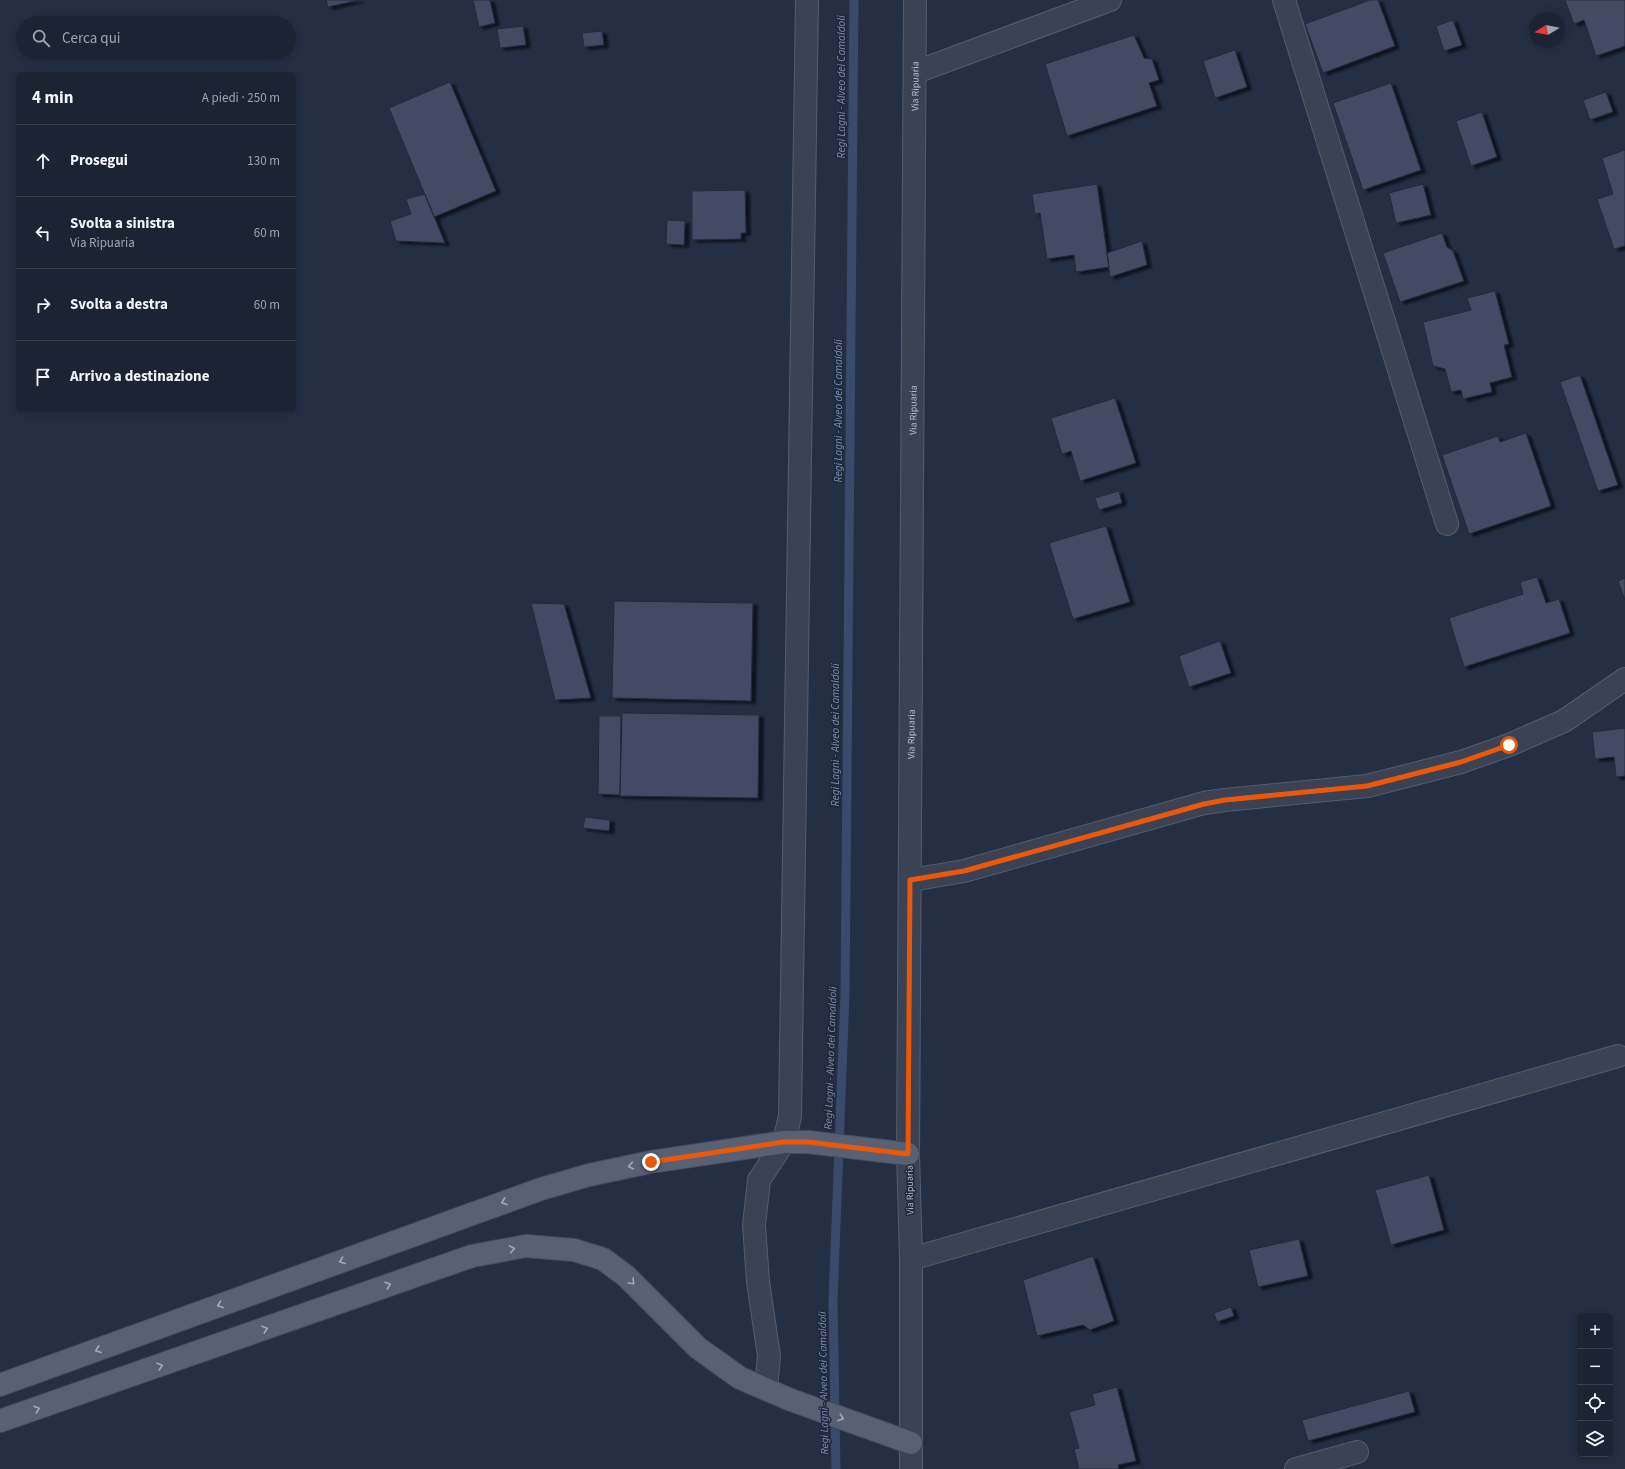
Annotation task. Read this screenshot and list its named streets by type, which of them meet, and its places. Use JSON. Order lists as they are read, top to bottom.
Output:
{
  "streets": {
    "street": ["Via Ripuaria"]
  },
  "water": ["Regi Lagni - Alveo dei Camaldoli"],
  "north": "left",
  "page": {
    "search": "Cerca qui",
    "heading": ["4 min", "A piedi · 250 m"],
    "list": [
      ["Prosegui", "130 m"],
      ["Svolta a sinistra", "Via Ripuaria", "60 m"],
      ["Svolta a destra", "60 m"],
      "Arrivo a destinazione"
    ],
    "map_buttons": ["+", "−"]
  }
}
